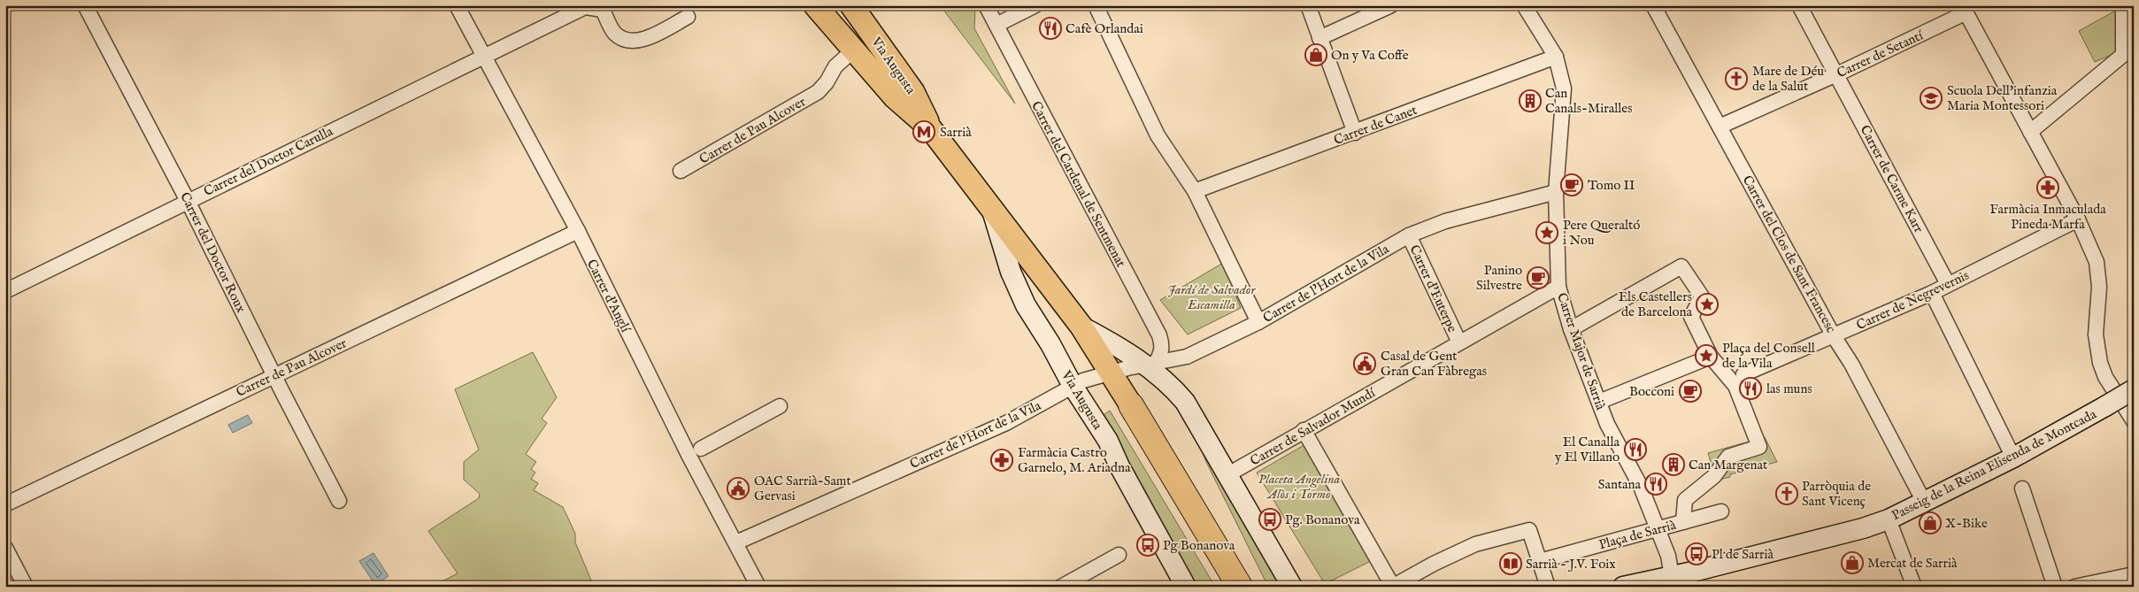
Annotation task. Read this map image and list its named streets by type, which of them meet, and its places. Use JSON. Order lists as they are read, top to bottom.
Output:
{
  "streets": {
    "main road": ["Via Augusta"],
    "street": [
      "Carrer de Setantí",
      "Carrer de Canet",
      "Carrer de Pau Alcover",
      "Carrer del Doctor Carulla",
      "Carrer de Carme Karr",
      "Carrer del Cardenal de Sentmenat",
      "Carrer del Doctor Roux",
      "Carrer del Clos de Sant Francesc",
      "Carrer de l'Hort de la Vila",
      "Carrer d'Euterpe",
      "Carrer d'Anglí",
      "Carrer de Negrevernis",
      "Carrer Major de Sarrià",
      "Carrer de Salvador Mundí",
      "Passeig de la Reina Elisenda de Montcada",
      "Plaça de Sarrià"
    ]
  },
  "crossings": [
    ["Carrer de Setantí", "Carrer de Carme Karr"],
    ["Carrer de Setantí", "Carrer del Clos de Sant Francesc"],
    ["Via Augusta", "Carrer de Pau Alcover"],
    ["Via Augusta", "Carrer del Cardenal de Sentmenat"],
    ["Via Augusta", "Carrer de l'Hort de la Vila"],
    ["Via Augusta", "Carrer de Salvador Mundí"],
    ["Carrer de Canet", "Carrer Major de Sarrià"],
    ["Carrer de Pau Alcover", "Carrer del Doctor Roux"],
    ["Carrer de Pau Alcover", "Carrer d'Anglí"],
    ["Carrer del Doctor Carulla", "Carrer del Doctor Roux"],
    ["Carrer del Doctor Carulla", "Carrer d'Anglí"],
    ["Carrer de Carme Karr", "Carrer de Negrevernis"],
    ["Carrer del Cardenal de Sentmenat", "Carrer de l'Hort de la Vila"],
    ["Carrer del Clos de Sant Francesc", "Carrer de Negrevernis"],
    ["Carrer del Clos de Sant Francesc", "Passeig de la Reina Elisenda de Montcada"],
    ["Carrer de l'Hort de la Vila", "Carrer d'Euterpe"],
    ["Carrer de l'Hort de la Vila", "Carrer d'Anglí"],
    ["Carrer de l'Hort de la Vila", "Carrer Major de Sarrià"],
    ["Carrer d'Euterpe", "Carrer de Salvador Mundí"],
    ["Carrer de Negrevernis", "Plaça de Sarrià"],
    ["Carrer Major de Sarrià", "Carrer de Salvador Mundí"],
    ["Carrer Major de Sarrià", "Passeig de la Reina Elisenda de Montcada"],
    ["Carrer Major de Sarrià", "Plaça de Sarrià"]
  ],
  "parks": ["Jardí de Salvador Escamilla", "Placeta Angelina Alòs i Tormo"],
  "places": {
    "restaurant": [
      "Cafè Orlandai",
      "las muns",
      "El Canalla y El Villano",
      "Santana"
    ],
    "shop": ["On y Va Coffe", "X-Bike", "Mercat de Sarrià"],
    "church": ["Mare de Déu de la Salut", "Parròquia de Sant Vicenç"],
    "school or university": ["Scuola Dell'infanzia Maria Montessori"],
    "building": ["Can Canals-Miralles", "Can Margenat"],
    "metro station": ["Sarrià"],
    "cafe": ["Tomo II", "Panino Silvestre", "Bocconi"],
    "pharmacy": ["Farmàcia Inmaculada Pineda Marfa", "Farmàcia Castro Garnelo, M. Ariadna"],
    "place": ["Pere Queraltó i Nou", "Els Castellers de Barcelona", "Plaça del Consell de la Vila"],
    "public building": ["Casal de Gent Gran Can Fàbregas", "OAC Sarrià-Samt Gervasi"],
    "bus stop": ["Pg. Bonanova", "Pg Bonanova", "Pl de Sarrià"],
    "library": ["Sarrià - J.V. Foix"]
  }
}
